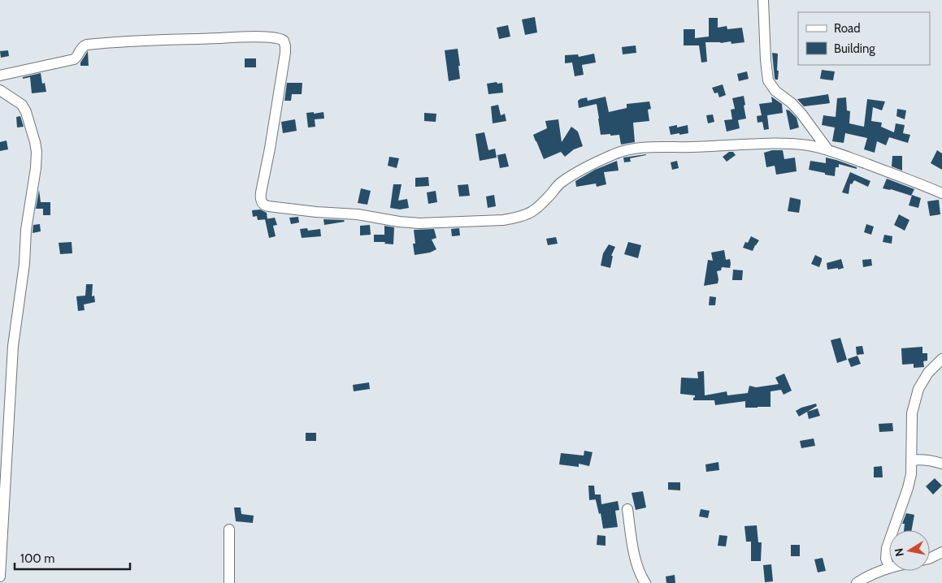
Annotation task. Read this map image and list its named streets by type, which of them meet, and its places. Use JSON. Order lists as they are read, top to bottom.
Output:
{
  "legend": ["Road", "Building"],
  "scale_bar": "100 m",
  "north": "left"
}
